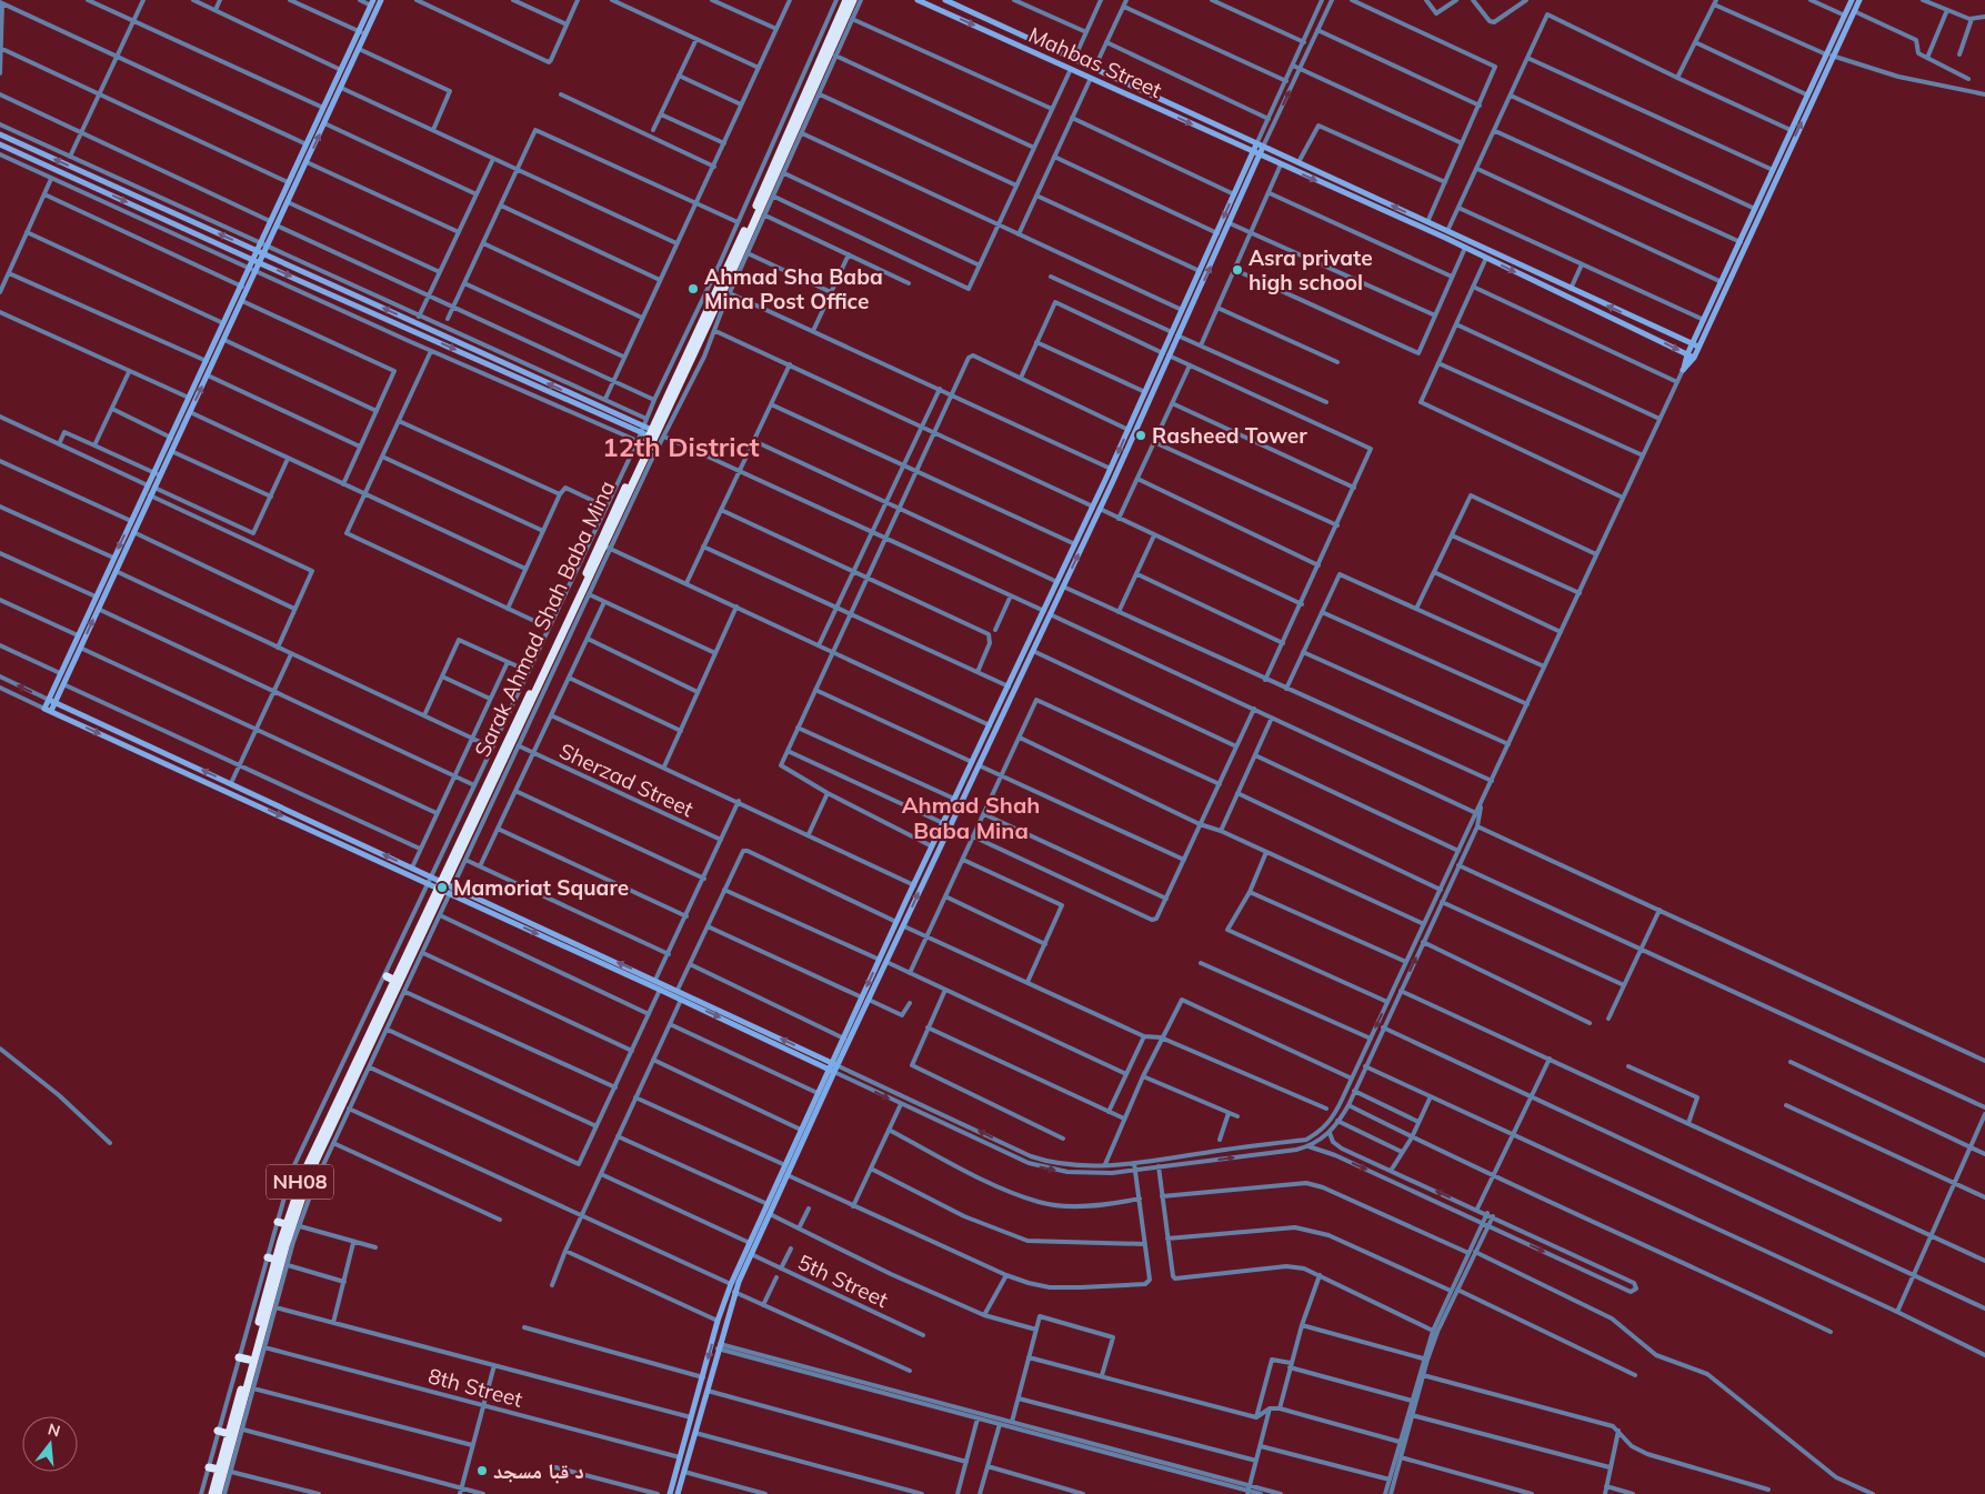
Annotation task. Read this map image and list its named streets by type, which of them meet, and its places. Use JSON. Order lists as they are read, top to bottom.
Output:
{
  "streets": {
    "highway": ["Sarak Ahmad Shah Baba Mina", "NH08"],
    "street": [
      "Mahbas Street",
      "Sherzad Street",
      "5th Street",
      "8th Street"
    ]
  },
  "crossings": [
    ["Sarak Ahmad Shah Baba Mina", "NH08"]
  ],
  "districts": ["12th District", "Ahmad Shah Baba Mina"],
  "places": [
    "Asra private high school",
    "Ahmad Sha Baba Mina Post Office",
    "Rasheed Tower",
    "Mamoriat Square",
    "د قبا مسجد"
  ],
  "north": "top"
}
